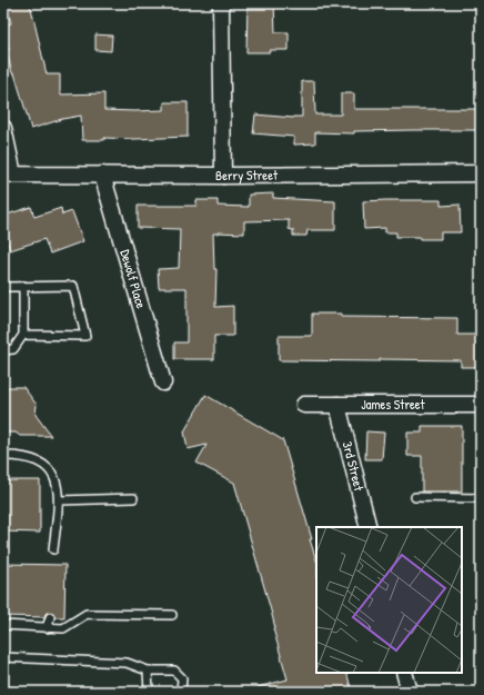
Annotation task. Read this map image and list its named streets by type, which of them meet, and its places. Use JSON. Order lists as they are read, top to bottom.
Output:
{
  "streets": {
    "street": [
      "Berry Street",
      "Dewolf Place",
      "James Street",
      "3rd Street"
    ]
  },
  "crossings": [
    ["Berry Street", "Dewolf Place"],
    ["James Street", "3rd Street"]
  ]
}
